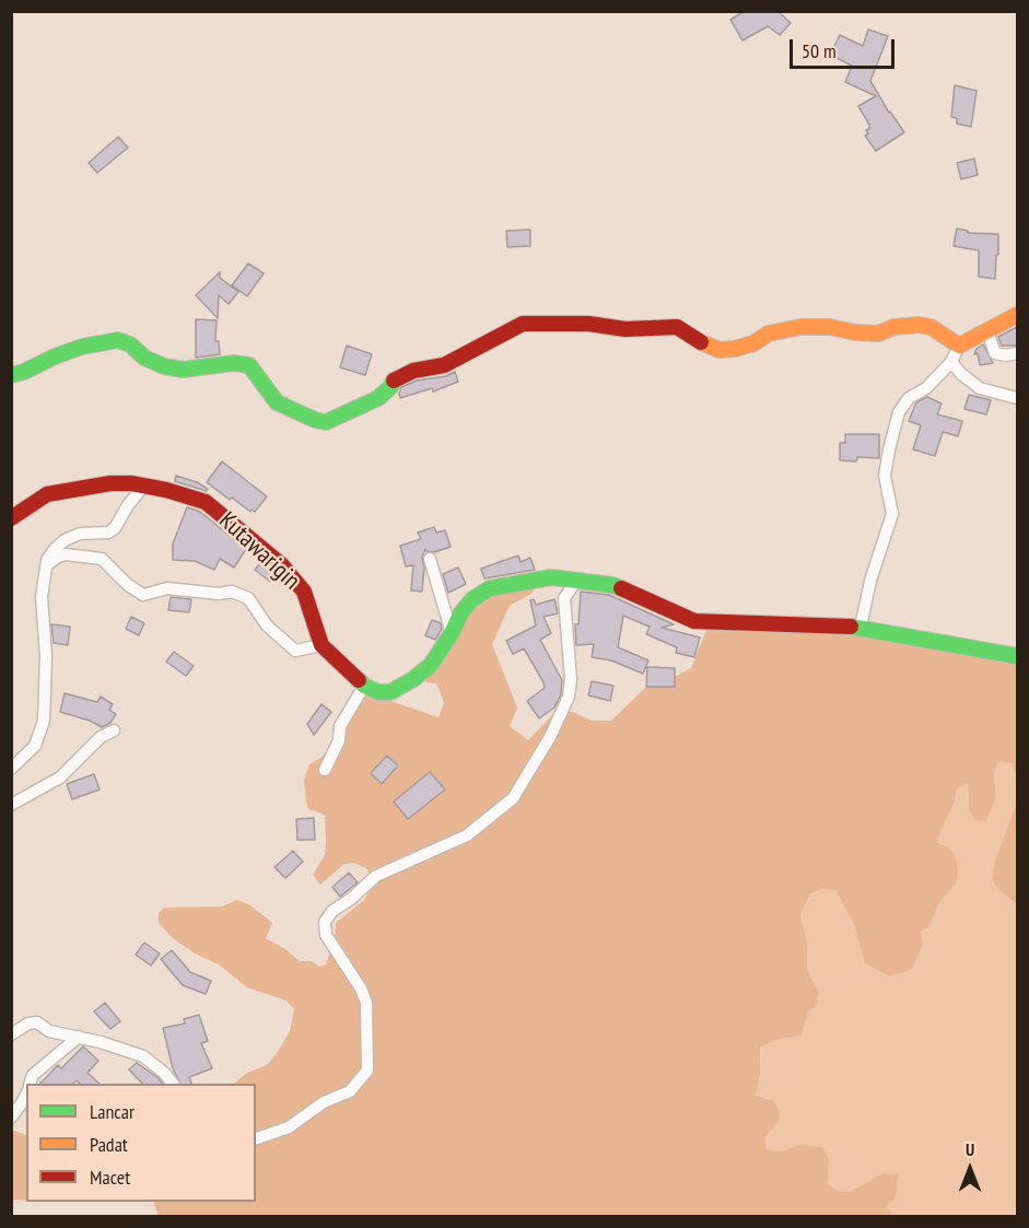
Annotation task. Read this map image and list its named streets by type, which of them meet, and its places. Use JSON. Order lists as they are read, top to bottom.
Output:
{
  "streets": {
    "street": ["Kutawarigin"]
  },
  "legend": ["Lancar", "Padat", "Macet"],
  "scale_bar": "50 m",
  "north": "top"
}
